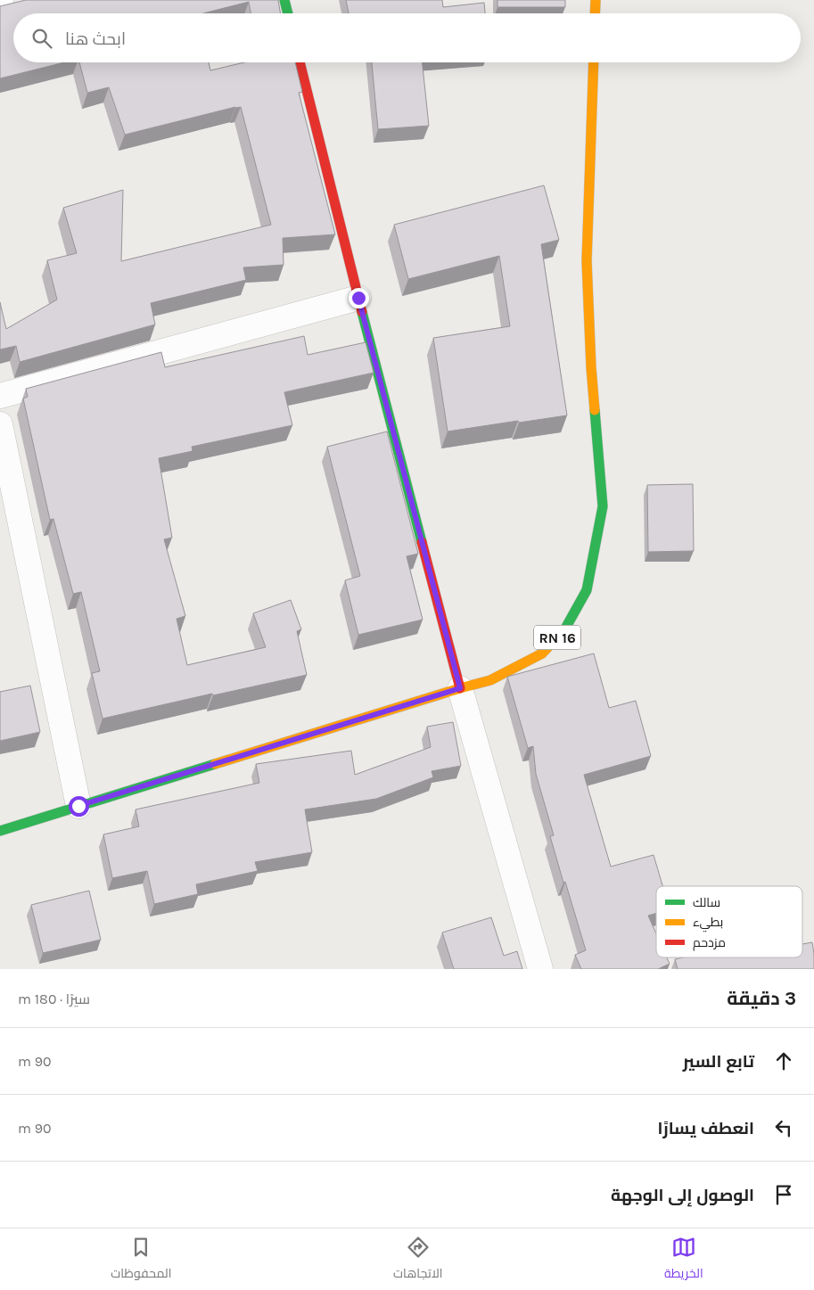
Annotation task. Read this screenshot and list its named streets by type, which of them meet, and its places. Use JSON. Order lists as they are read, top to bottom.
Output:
{
  "streets": {
    "main road": ["RN 16"]
  },
  "legend": ["سالك", "بطيء", "مزدحم"],
  "page": {
    "search": "ابحث هنا",
    "heading": ["3 دقيقة", "سيرًا · 180 m"],
    "list": [
      ["تابع السير", "90 m"],
      ["انعطف يسارًا", "90 m"],
      "الوصول إلى الوجهة"
    ],
    "nav": ["الخريطة", "الاتجاهات", "المحفوظات"]
  }
}
